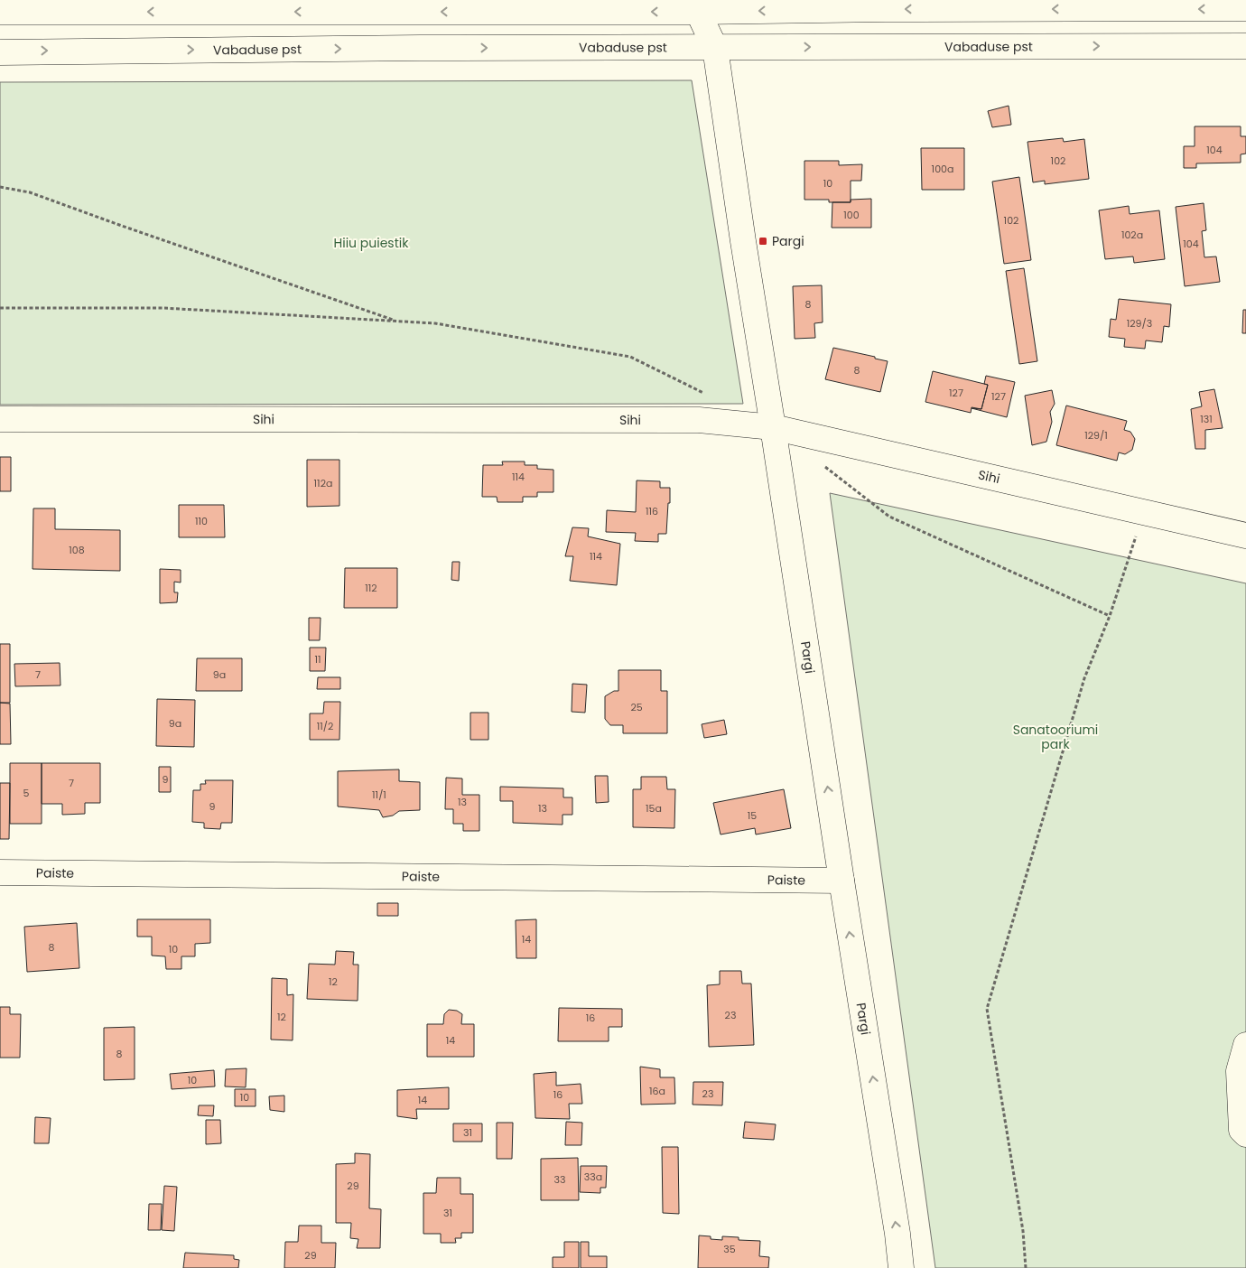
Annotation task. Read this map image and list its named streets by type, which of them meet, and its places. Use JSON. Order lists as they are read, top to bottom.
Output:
{
  "streets": {
    "main road": [
      "Vabaduse pst",
      "Sihi",
      "Pargi",
      "Paiste"
    ]
  },
  "crossings": [
    ["Vabaduse pst", "Pargi"],
    ["Sihi", "Pargi"],
    ["Pargi", "Paiste"]
  ],
  "one_way": ["Pargi"],
  "parks": ["Hiiu puiestik", "Sanatooriumi park"],
  "places": {
    "transit": ["Pargi"]
  },
  "house_numbers": [
    "104",
    "102",
    "100a",
    "10",
    "100",
    "102",
    "102a",
    "104",
    "8",
    "129/3",
    "8",
    "127",
    "127",
    "131",
    "129/1",
    "114",
    "112a",
    "116",
    "110",
    "108",
    "114",
    "112",
    "11",
    "7",
    "9a",
    "25",
    "9a",
    "11/2",
    "9",
    "7",
    "5",
    "11/1",
    "13",
    "9",
    "13",
    "15a",
    "15",
    "14",
    "8",
    "10",
    "12",
    "23",
    "12",
    "16",
    "14",
    "8",
    "10",
    "16a",
    "23",
    "16",
    "10",
    "14",
    "31",
    "33a",
    "33",
    "29",
    "31",
    "35",
    "29"
  ]
}
